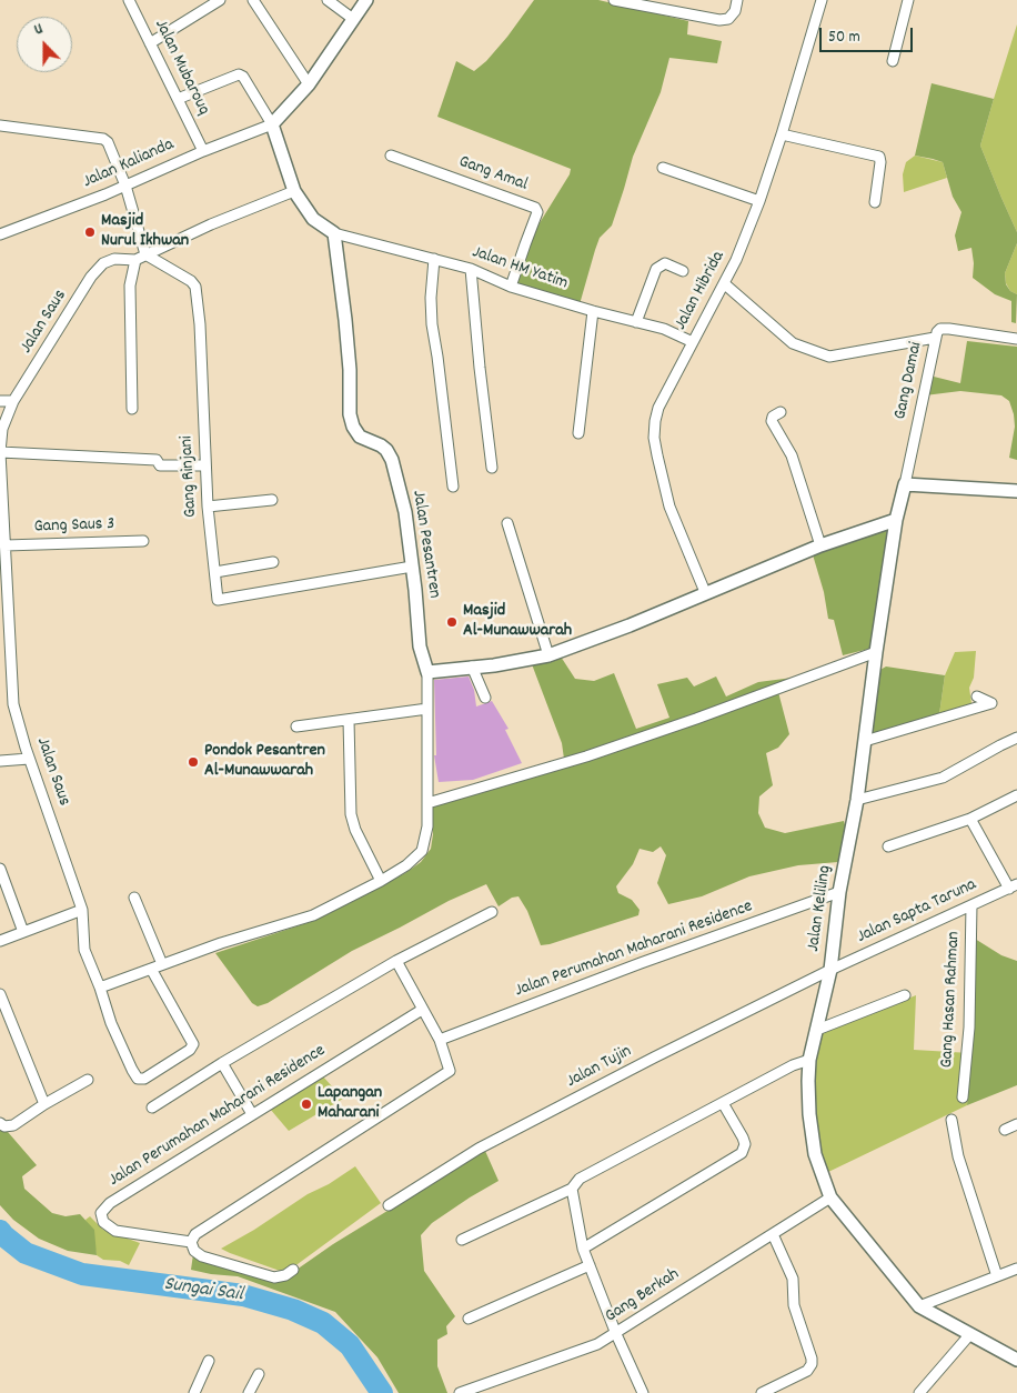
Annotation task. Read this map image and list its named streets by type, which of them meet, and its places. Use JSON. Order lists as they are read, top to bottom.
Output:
{
  "streets": {
    "street": [
      "Jalan Mubarouq",
      "Jalan Kalianda",
      "Gang Amal",
      "Jalan HM Yatim",
      "Jalan Hibrida",
      "Jalan Saus",
      "Gang Damai",
      "Gang Rinjani",
      "Gang Saus 3",
      "Jalan Pesantren",
      "Jalan Keliling",
      "Jalan Sapta Taruna",
      "Jalan Perumahan Maharani Residence",
      "Gang Hasan Rahman",
      "Jalan Tujin",
      "Gang Berkah"
    ]
  },
  "crossings": [
    ["Jalan Mubarouq", "Jalan Kalianda"],
    ["Gang Amal", "Jalan HM Yatim"],
    ["Jalan HM Yatim", "Jalan Hibrida"],
    ["Jalan HM Yatim", "Jalan Pesantren"],
    ["Jalan Saus", "Gang Rinjani"],
    ["Jalan Saus", "Gang Saus 3"],
    ["Gang Damai", "Jalan Keliling"],
    ["Gang Rinjani", "Jalan Pesantren"],
    ["Jalan Keliling", "Jalan Sapta Taruna"],
    ["Jalan Keliling", "Jalan Perumahan Maharani Residence"],
    ["Jalan Keliling", "Jalan Tujin"],
    ["Jalan Keliling", "Gang Berkah"],
    ["Jalan Sapta Taruna", "Gang Hasan Rahman"],
    ["Jalan Sapta Taruna", "Jalan Tujin"]
  ],
  "water": ["Sungai Sail"],
  "places": [
    "Masjid Nurul Ikhwan",
    "Masjid Al-Munawwarah",
    "Pondok Pesantren Al-Munawwarah",
    "Lapangan Maharani"
  ],
  "scale_bar": "50 m",
  "north": "top"
}
